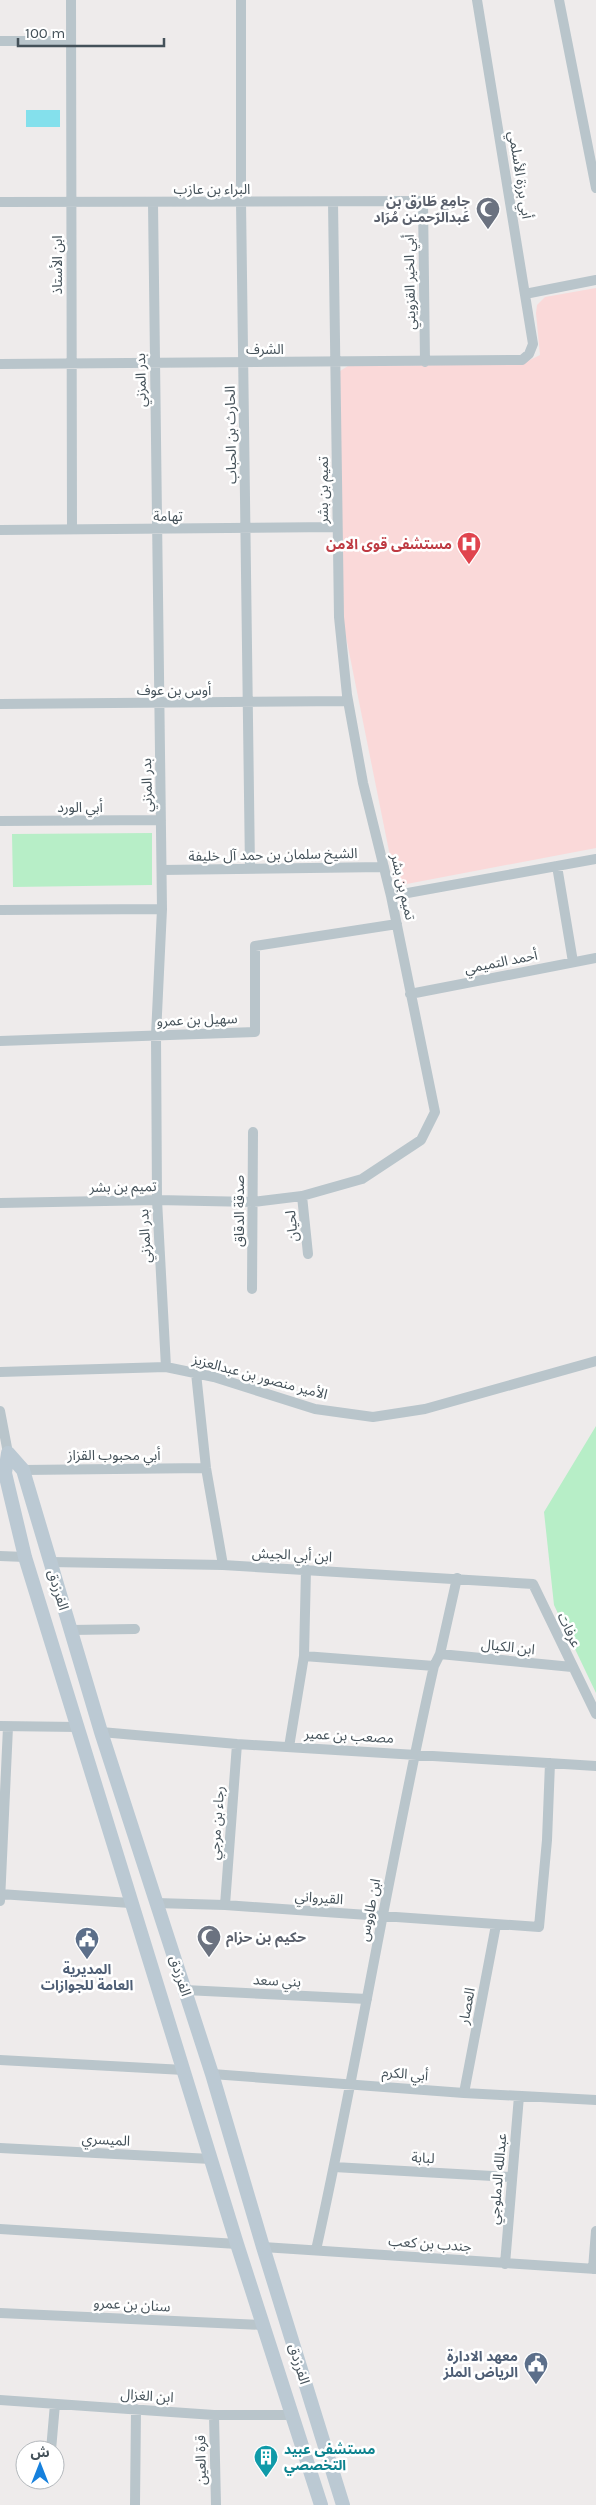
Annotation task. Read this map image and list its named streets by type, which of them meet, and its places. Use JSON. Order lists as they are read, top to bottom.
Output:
{
  "streets": {
    "street": [
      "أبي برزة الأسلمي",
      "البراء بن عازب",
      "ابن الأستاذ",
      "أبي الخير القزويني",
      "الشرف",
      "بدر المزني",
      "الحارث بن الحباب",
      "تميم بن بشر",
      "تهامة",
      "أوس بن عوف",
      "أبي الورد",
      "الشيخ سلمان بن حمد آل خليفة",
      "أحمد التميمي",
      "سهيل بن عمرو",
      "صدقة الدقاق",
      "لحيان",
      "الأمير منصور بن عبدالعزيز",
      "أبي محبوب القزاز",
      "ابن أبي الجيش",
      "الفرزدق",
      "عرفات",
      "ابن الكيال",
      "مصعب بن عمير",
      "رجاء بن مرجي",
      "القيرواني",
      "ابن طاووس",
      "بني سعد",
      "العصار",
      "أبي الكرم",
      "الميسري",
      "لبابة",
      "عبدالله الدملوجي",
      "جندب بن كعب",
      "سنان بن عمرو",
      "ابن الغزال",
      "قرة العين"
    ]
  },
  "crossings": [
    ["أبي برزة الأسلمي", "الشرف"],
    ["البراء بن عازب", "ابن الأستاذ"],
    ["البراء بن عازب", "أبي الخير القزويني"],
    ["البراء بن عازب", "بدر المزني"],
    ["البراء بن عازب", "الحارث بن الحباب"],
    ["البراء بن عازب", "تميم بن بشر"],
    ["ابن الأستاذ", "الشرف"],
    ["ابن الأستاذ", "تهامة"],
    ["أبي الخير القزويني", "الشرف"],
    ["الشرف", "بدر المزني"],
    ["الشرف", "الحارث بن الحباب"],
    ["الشرف", "تميم بن بشر"],
    ["بدر المزني", "تميم بن بشر"],
    ["بدر المزني", "تهامة"],
    ["بدر المزني", "أوس بن عوف"],
    ["بدر المزني", "أبي الورد"],
    ["بدر المزني", "الشيخ سلمان بن حمد آل خليفة"],
    ["بدر المزني", "سهيل بن عمرو"],
    ["بدر المزني", "الأمير منصور بن عبدالعزيز"],
    ["الحارث بن الحباب", "تهامة"],
    ["الحارث بن الحباب", "أوس بن عوف"],
    ["الحارث بن الحباب", "الشيخ سلمان بن حمد آل خليفة"],
    ["تميم بن بشر", "تهامة"],
    ["تميم بن بشر", "أوس بن عوف"],
    ["تميم بن بشر", "الشيخ سلمان بن حمد آل خليفة"],
    ["تميم بن بشر", "أحمد التميمي"],
    ["تميم بن بشر", "سهيل بن عمرو"],
    ["تميم بن بشر", "صدقة الدقاق"],
    ["تميم بن بشر", "لحيان"],
    ["أبي محبوب القزاز", "الفرزدق"],
    ["ابن أبي الجيش", "الفرزدق"],
    ["ابن أبي الجيش", "عرفات"],
    ["ابن أبي الجيش", "ابن طاووس"],
    ["الفرزدق", "مصعب بن عمير"],
    ["الفرزدق", "القيرواني"],
    ["الفرزدق", "بني سعد"],
    ["الفرزدق", "أبي الكرم"],
    ["الفرزدق", "الميسري"],
    ["الفرزدق", "جندب بن كعب"],
    ["الفرزدق", "سنان بن عمرو"],
    ["الفرزدق", "ابن الغزال"],
    ["عرفات", "ابن الكيال"],
    ["ابن الكيال", "ابن طاووس"],
    ["مصعب بن عمير", "رجاء بن مرجي"],
    ["مصعب بن عمير", "القيرواني"],
    ["مصعب بن عمير", "ابن طاووس"],
    ["رجاء بن مرجي", "القيرواني"],
    ["القيرواني", "ابن طاووس"],
    ["القيرواني", "العصار"],
    ["ابن طاووس", "بني سعد"],
    ["ابن طاووس", "أبي الكرم"],
    ["ابن طاووس", "لبابة"],
    ["ابن طاووس", "جندب بن كعب"],
    ["العصار", "أبي الكرم"],
    ["أبي الكرم", "عبدالله الدملوجي"],
    ["لبابة", "عبدالله الدملوجي"],
    ["عبدالله الدملوجي", "جندب بن كعب"],
    ["ابن الغزال", "قرة العين"]
  ],
  "places": {
    "mosque": ["جامِع طَارق بن عَبدالرّحمـٰن مُرَاد", "حكيم بن حزام"],
    "hospital": ["مستشفى قوى الامن"],
    "public building": ["المديرية العامة للجوازات", "معهد الادارة الرياض الملز"],
    "building": ["مستشفى عبيد التخصصي"]
  },
  "scale_bar": "100 m",
  "north": "top"
}
